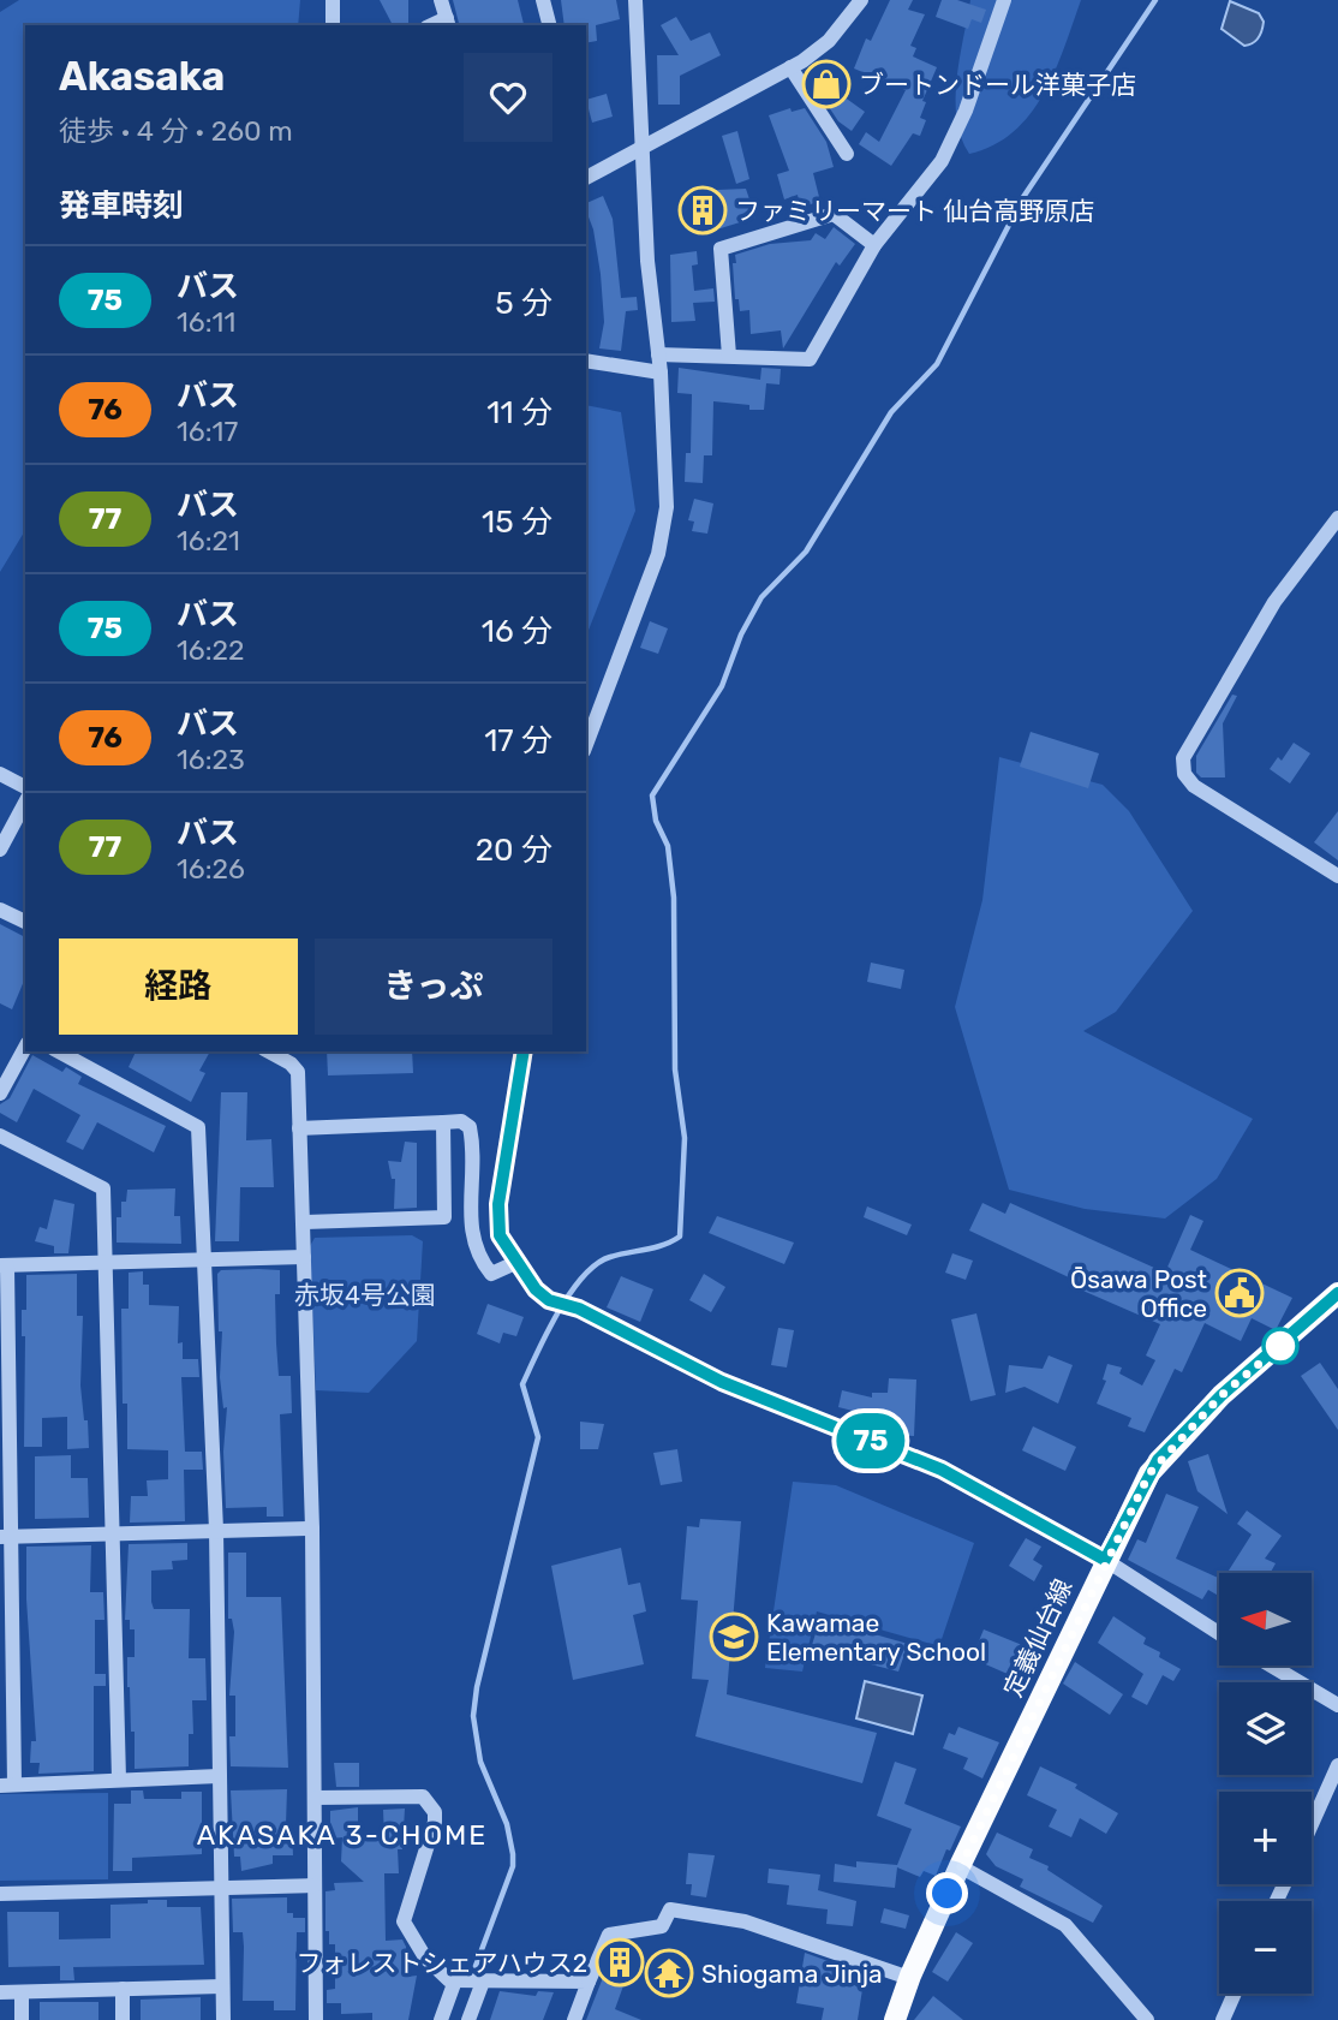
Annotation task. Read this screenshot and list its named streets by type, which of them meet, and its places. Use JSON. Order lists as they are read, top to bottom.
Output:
{
  "streets": {
    "main road": ["定義仙台線"]
  },
  "districts": ["AKASAKA 3-CHOME"],
  "parks": ["赤坂4号公園"],
  "places": {
    "shop": ["ブートンドール洋菓子店"],
    "building": ["ファミリーマート 仙台高野原店", "フォレストシェアハウス2"],
    "public building": ["Ōsawa Post Office"],
    "school or university": ["Kawamae Elementary School"],
    "temple": ["Shiogama Jinja"]
  },
  "lines": ["bus line 75"],
  "north": "left",
  "page": {
    "on_map": "75",
    "heading": [
      ["Akasaka", "徒歩 · 4 分 · 260 m"],
      "発車時刻"
    ],
    "list": [
      {
        "mark": "75",
        "name": "バス",
        "note": "16:11",
        "value": "5 分"
      },
      {
        "mark": "76",
        "name": "バス",
        "note": "16:17",
        "value": "11 分"
      },
      {
        "mark": "77",
        "name": "バス",
        "note": "16:21",
        "value": "15 分"
      },
      {
        "mark": "75",
        "name": "バス",
        "note": "16:22",
        "value": "16 分"
      },
      {
        "mark": "76",
        "name": "バス",
        "note": "16:23",
        "value": "17 分"
      },
      {
        "mark": "77",
        "name": "バス",
        "note": "16:26",
        "value": "20 分"
      }
    ],
    "buttons": ["経路", "きっぷ"],
    "map_buttons": ["+", "−"]
  }
}
